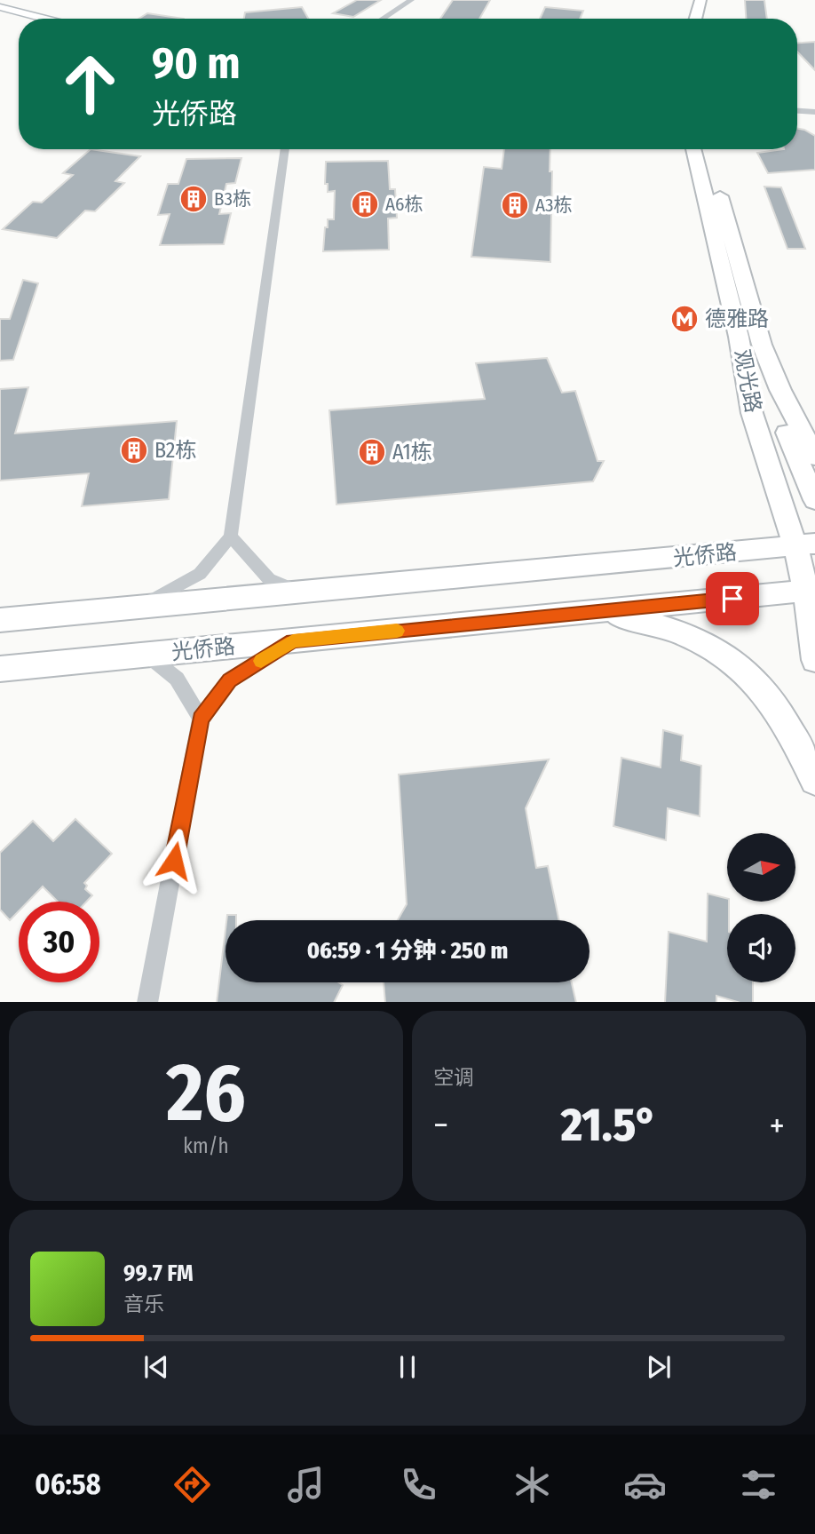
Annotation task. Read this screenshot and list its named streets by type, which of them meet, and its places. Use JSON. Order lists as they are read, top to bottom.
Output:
{
  "streets": {
    "main road": ["观光路", "光侨路"]
  },
  "crossings": [
    ["观光路", "光侨路"]
  ],
  "places": {
    "building": [
      "B3栋",
      "A6栋",
      "A3栋",
      "B2栋",
      "A1栋"
    ],
    "metro station": ["德雅路"]
  },
  "north": "right",
  "page": {
    "turn": ["90 m", "光侨路"],
    "limit": "30",
    "trip": "06:59 · 1 分钟 · 250 m",
    "tile": [
      ["26", "km/h"],
      "空调"
    ],
    "heat": ["−", "21.5°", "+"],
    "song": ["99.7 FM", "音乐"],
    "tabs": "06:58"
  }
}
